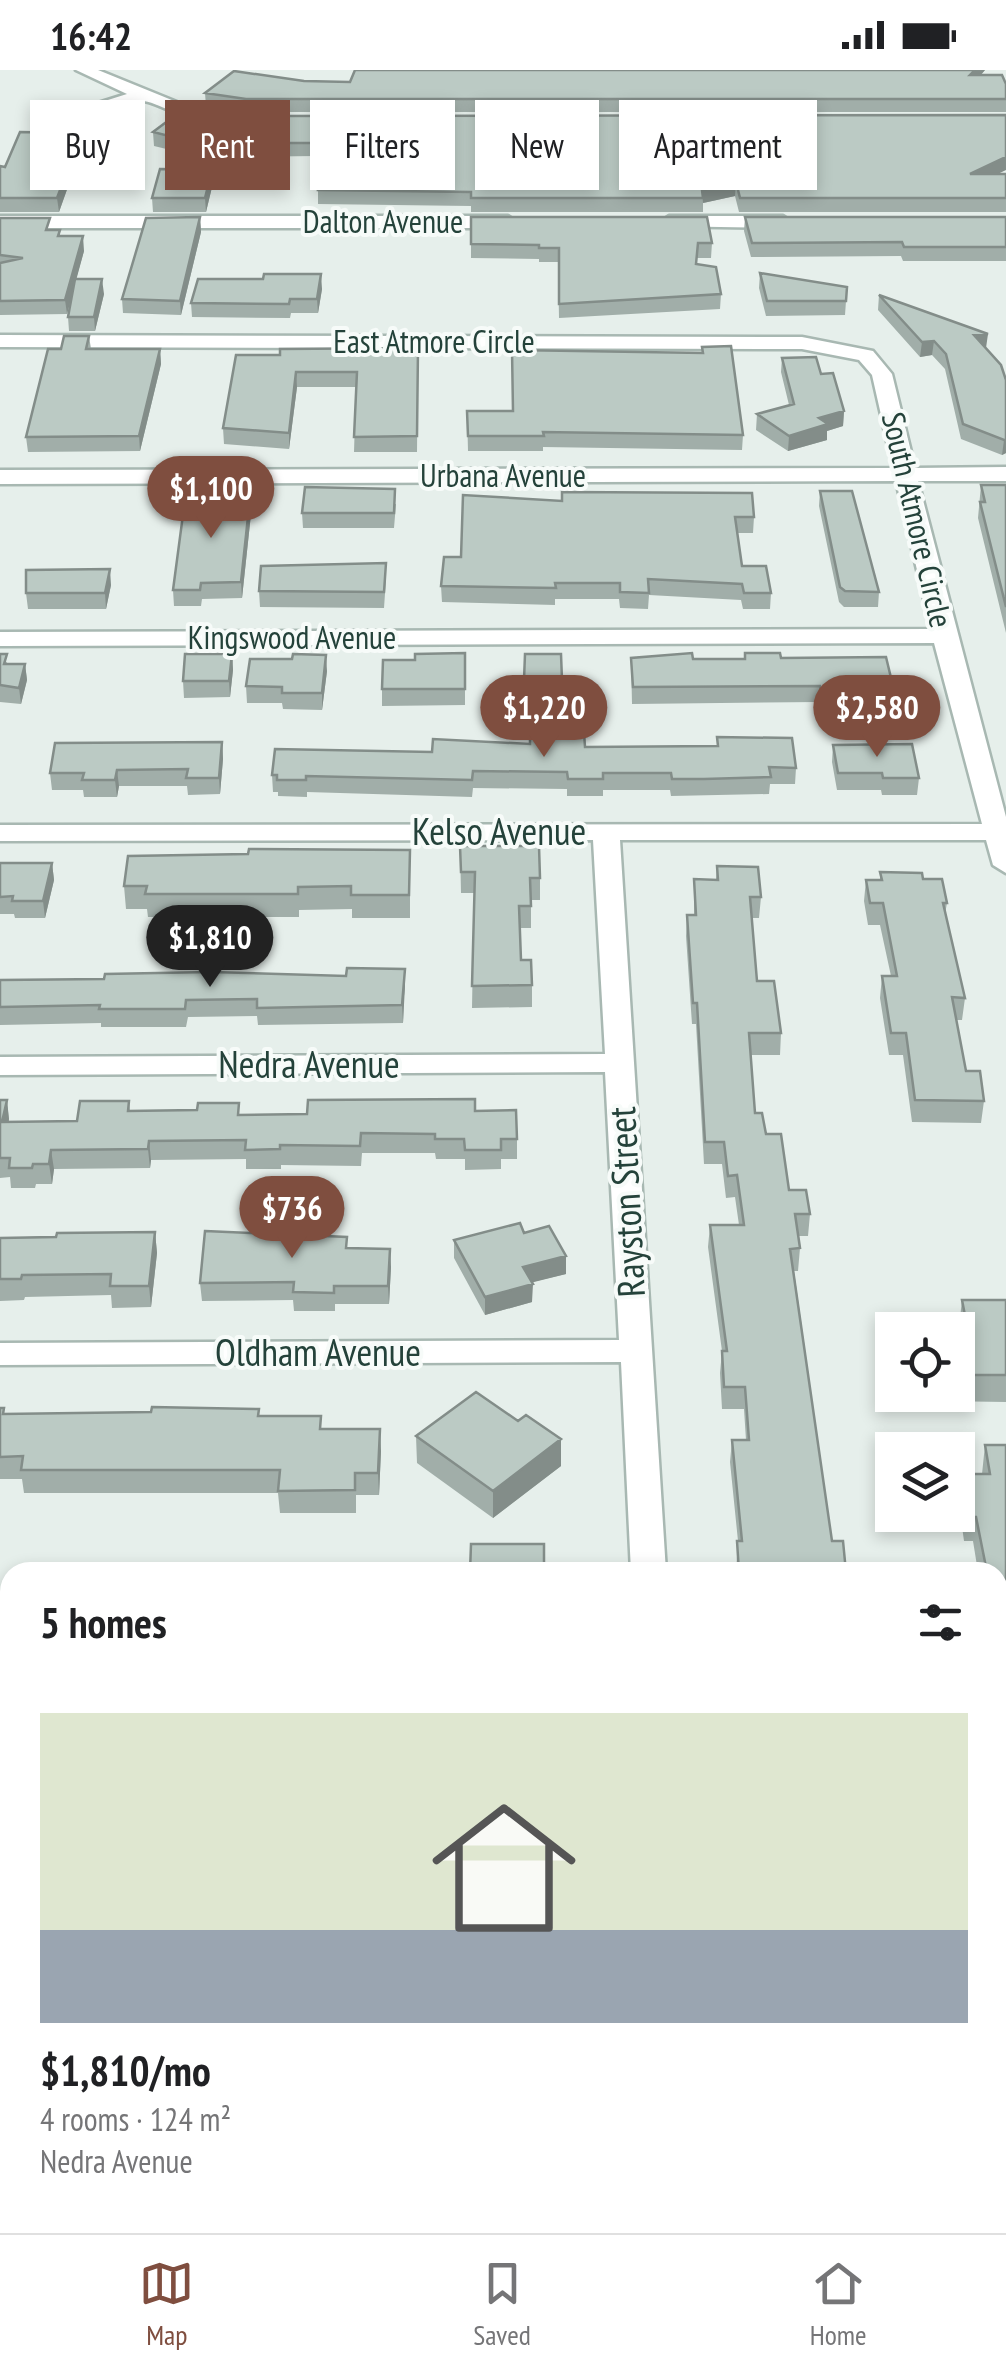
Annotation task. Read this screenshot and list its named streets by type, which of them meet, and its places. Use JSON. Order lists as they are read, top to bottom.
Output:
{
  "streets": {
    "street": [
      "Dalton Avenue",
      "East Atmore Circle",
      "Urbana Avenue",
      "South Atmore Circle",
      "Kingswood Avenue",
      "Kelso Avenue",
      "Nedra Avenue",
      "Rayston Street",
      "Oldham Avenue"
    ]
  },
  "crossings": [
    ["East Atmore Circle", "South Atmore Circle"],
    ["Urbana Avenue", "South Atmore Circle"],
    ["South Atmore Circle", "Kingswood Avenue"],
    ["South Atmore Circle", "Kelso Avenue"],
    ["Kelso Avenue", "Rayston Street"],
    ["Nedra Avenue", "Rayston Street"],
    ["Rayston Street", "Oldham Avenue"]
  ],
  "page": {
    "status": "16:42",
    "chip": [
      "Buy",
      "Rent",
      "Filters",
      "New",
      "Apartment"
    ],
    "price": [
      "$1,100",
      "$1,220",
      "$2,580",
      "$1,810",
      "$736"
    ],
    "heading": "5 homes",
    "list": [
      {
        "name": "$1,810/mo",
        "note": "4 rooms · 124 m² · Nedra Avenue"
      }
    ],
    "tabs": ["Map", "Saved", "Home"]
  }
}
